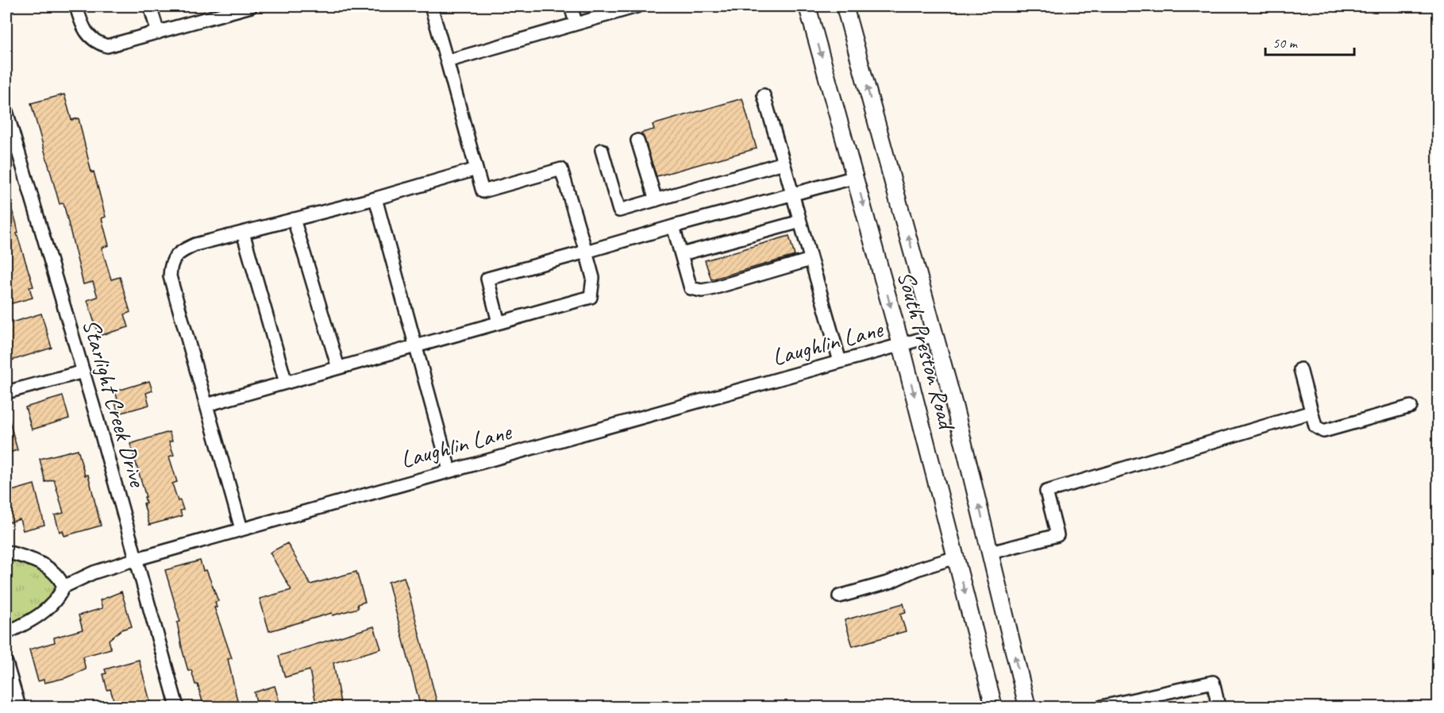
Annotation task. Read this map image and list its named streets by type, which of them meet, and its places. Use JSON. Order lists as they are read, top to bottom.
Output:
{
  "streets": {
    "main road": ["South Preston Road"],
    "street": ["Laughlin Lane", "Starlight Creek Drive"]
  },
  "crossings": [
    ["Laughlin Lane", "South Preston Road"],
    ["Laughlin Lane", "Starlight Creek Drive"]
  ],
  "scale_bar": "50 m"
}
